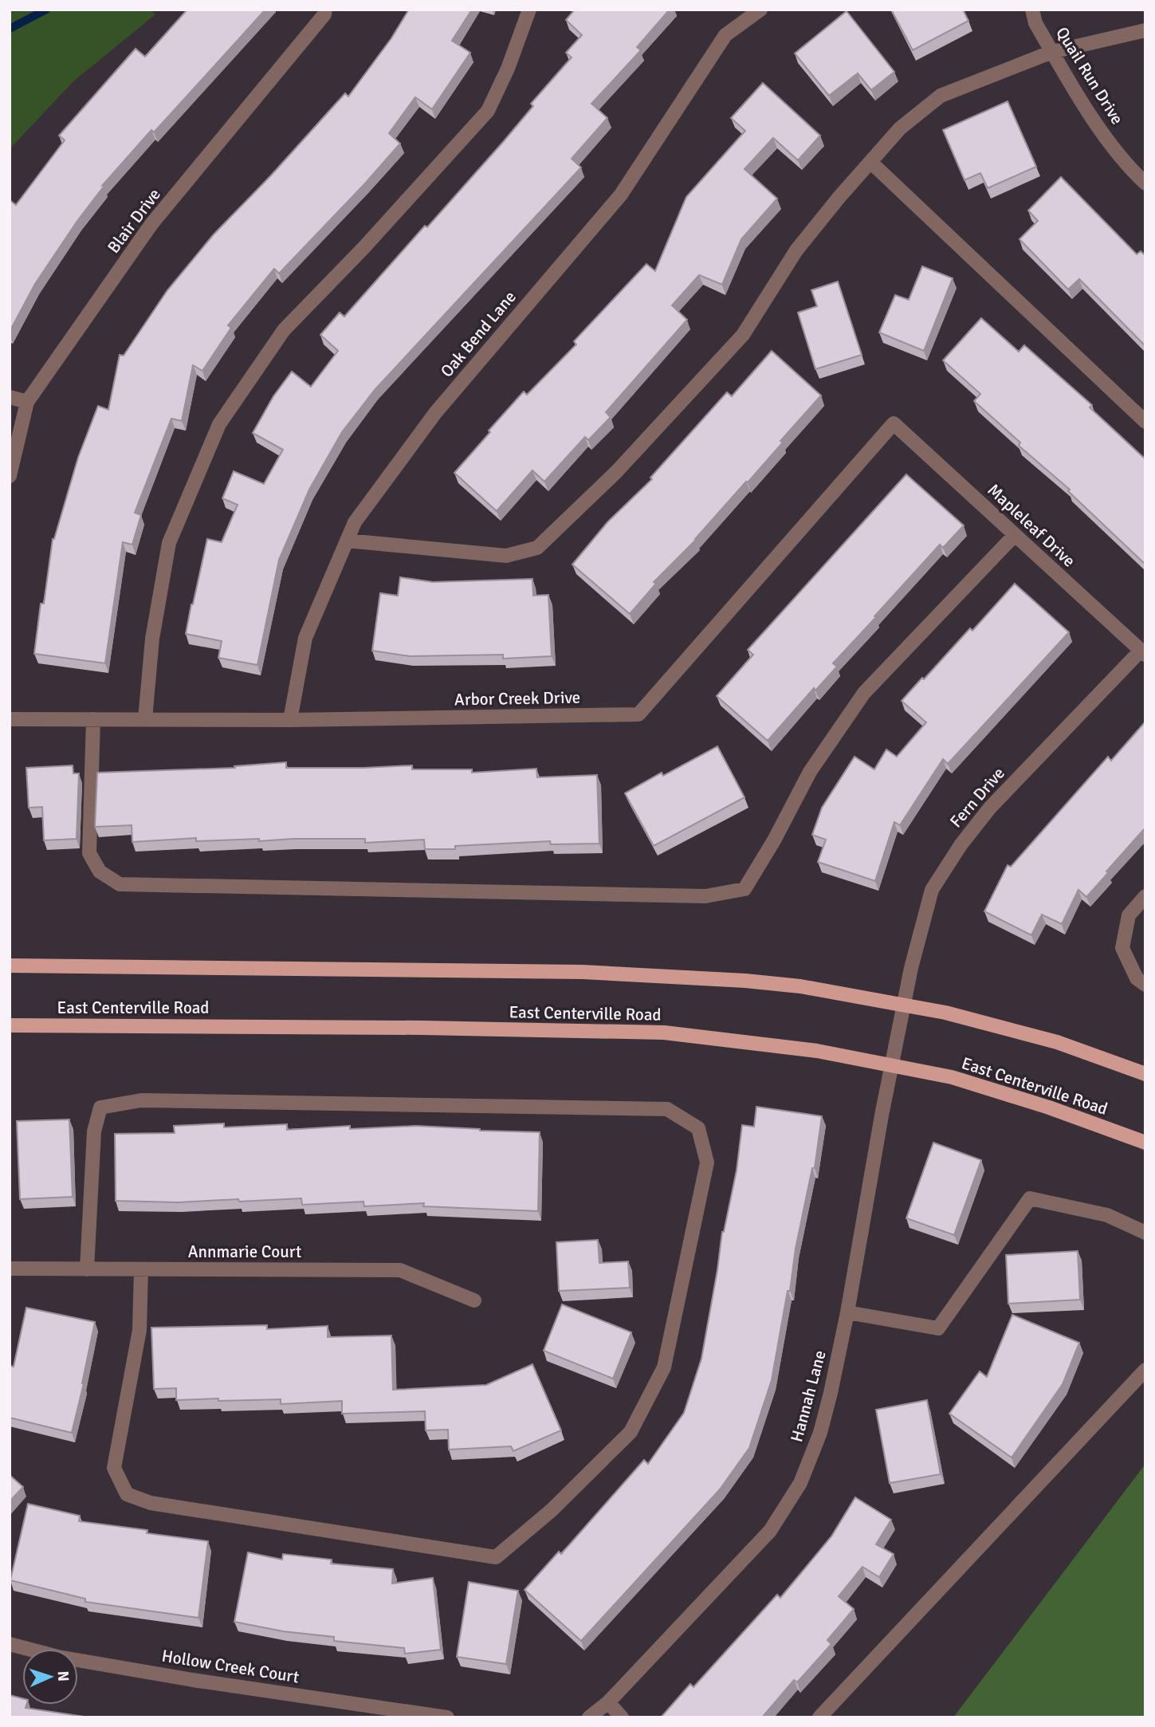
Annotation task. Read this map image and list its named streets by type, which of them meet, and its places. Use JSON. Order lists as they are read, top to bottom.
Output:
{
  "streets": {
    "main road": ["East Centerville Road"],
    "street": [
      "Quail Run Drive",
      "Blair Drive",
      "Oak Bend Lane",
      "Mapleleaf Drive",
      "Arbor Creek Drive",
      "Fern Drive",
      "Annmarie Court",
      "Hannah Lane",
      "Hollow Creek Court"
    ]
  },
  "crossings": [
    ["Oak Bend Lane", "Arbor Creek Drive"],
    ["Mapleleaf Drive", "Arbor Creek Drive"],
    ["Mapleleaf Drive", "Fern Drive"],
    ["Fern Drive", "Hannah Lane"],
    ["East Centerville Road", "Hannah Lane"]
  ],
  "north": "right"
}
